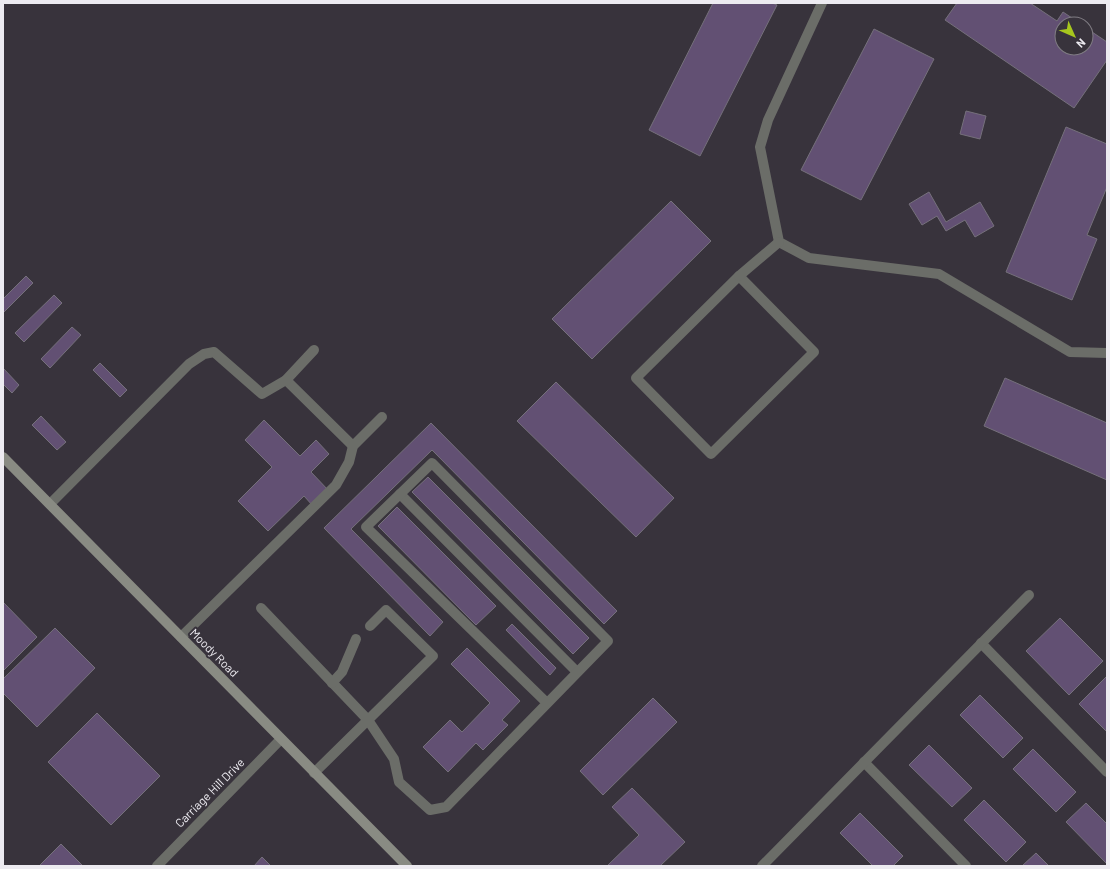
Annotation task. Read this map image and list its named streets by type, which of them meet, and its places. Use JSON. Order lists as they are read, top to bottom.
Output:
{
  "streets": {
    "main road": ["Moody Road"],
    "street": ["Carriage Hill Drive"]
  },
  "crossings": [
    ["Moody Road", "Carriage Hill Drive"]
  ],
  "north": "bottom right"
}
